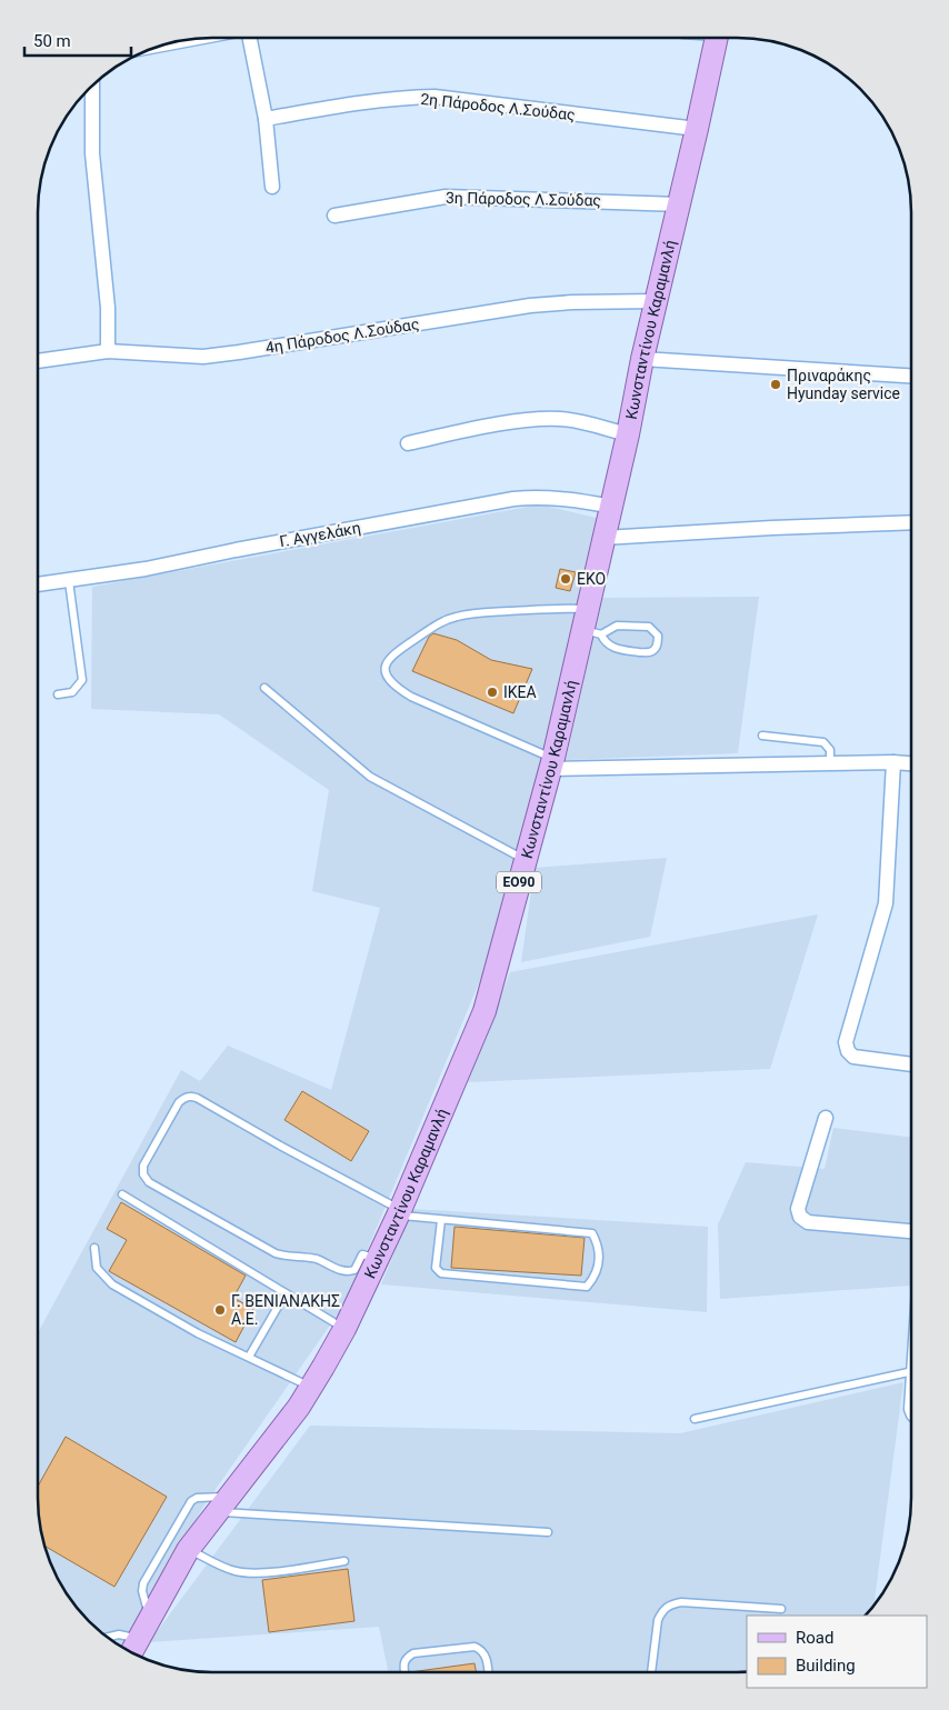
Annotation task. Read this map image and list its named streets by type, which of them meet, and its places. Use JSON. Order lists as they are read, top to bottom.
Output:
{
  "streets": {
    "main road": ["Κωνσταντίνου Καραμανλή", "ΕΟ90"],
    "street": [
      "2η Πάροδος Λ.Σούδας",
      "3η Πάροδος Λ.Σούδας",
      "4η Πάροδος Λ.Σούδας",
      "Γ. Αγγελάκη"
    ]
  },
  "crossings": [
    ["2η Πάροδος Λ.Σούδας", "Κωνσταντίνου Καραμανλή"],
    ["3η Πάροδος Λ.Σούδας", "Κωνσταντίνου Καραμανλή"],
    ["Κωνσταντίνου Καραμανλή", "4η Πάροδος Λ.Σούδας"],
    ["Κωνσταντίνου Καραμανλή", "Γ. Αγγελάκη"]
  ],
  "places": [
    "Πριναράκης Hyunday service",
    "EKO",
    "IKEA",
    "Γ. ΒΕΝΙΑΝΑΚΗΣ A.E."
  ],
  "legend": ["Road", "Building"],
  "scale_bar": "50 m"
}
